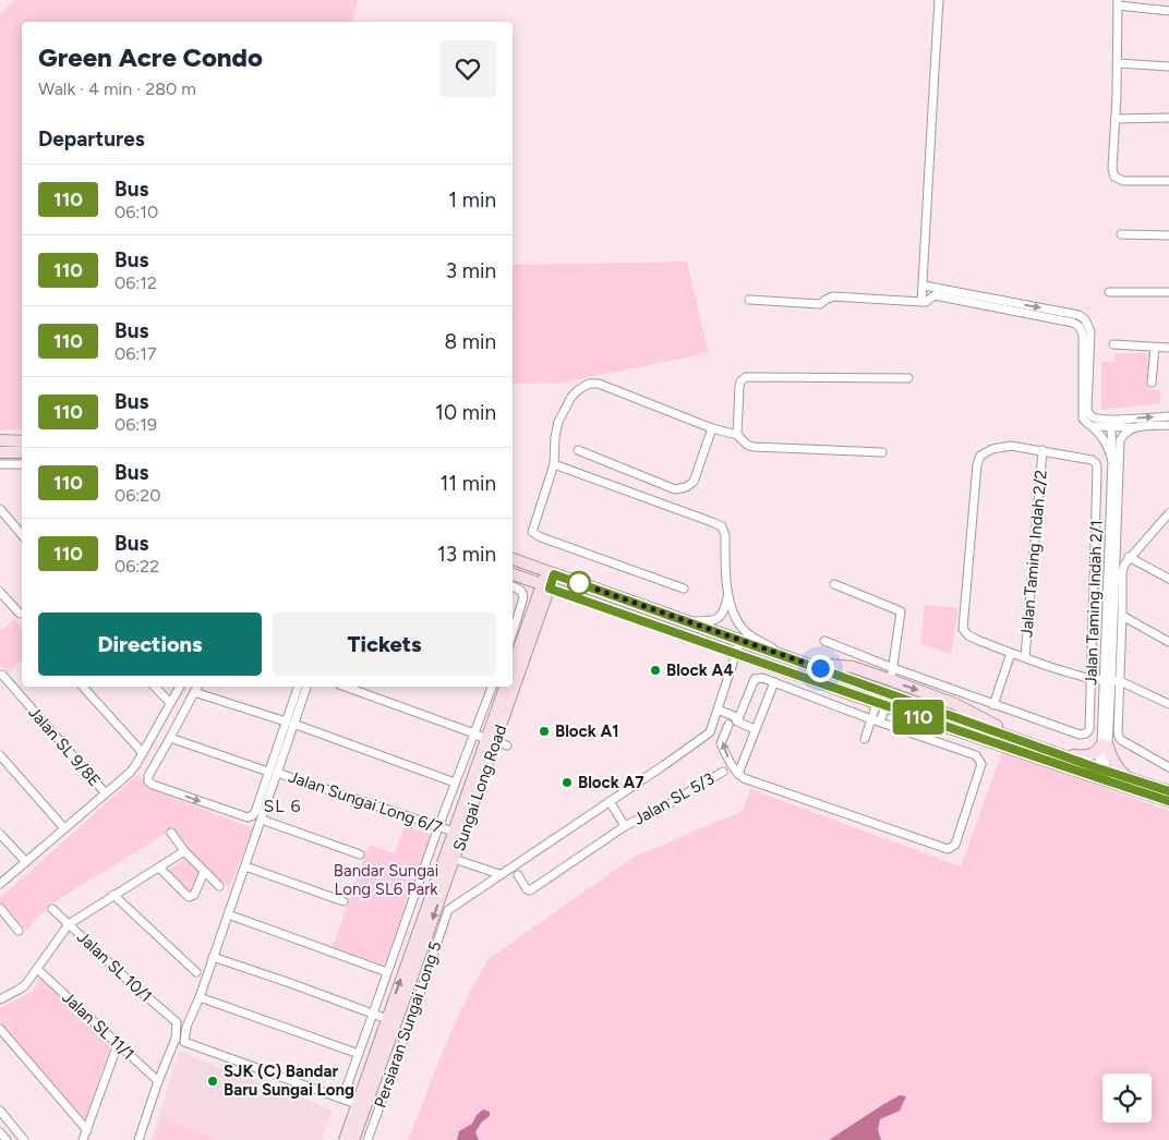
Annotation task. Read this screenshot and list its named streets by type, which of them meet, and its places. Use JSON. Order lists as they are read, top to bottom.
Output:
{
  "streets": {
    "street": [
      "Jalan Taming Indah 2/2",
      "Jalan Taming Indah 2/1",
      "Jalan SL 9/8E",
      "Sungai Long Road",
      "Jalan SL 5/3",
      "Jalan Sungai Long 6/7",
      "Jalan SL 10/1",
      "Persiaran Sungai Long 5",
      "Jalan SL 11/1"
    ]
  },
  "crossings": [
    ["Jalan Taming Indah 2/2", "Jalan Taming Indah 2/1"],
    ["Sungai Long Road", "Jalan Sungai Long 6/7"],
    ["Jalan SL 10/1", "Jalan SL 11/1"]
  ],
  "districts": ["SL 6"],
  "parks": ["Bandar Sungai Long SL6 Park"],
  "places": [
    "Block A4",
    "Block A1",
    "Block A7",
    "SJK (C) Bandar Baru Sungai Long"
  ],
  "lines": ["bus line 110"],
  "page": {
    "on_map": "110",
    "heading": [
      ["Green Acre Condo", "Walk · 4 min · 280 m"],
      "Departures"
    ],
    "list": [
      {
        "mark": "110",
        "name": "Bus",
        "note": "06:10",
        "value": "1 min"
      },
      {
        "mark": "110",
        "name": "Bus",
        "note": "06:12",
        "value": "3 min"
      },
      {
        "mark": "110",
        "name": "Bus",
        "note": "06:17",
        "value": "8 min"
      },
      {
        "mark": "110",
        "name": "Bus",
        "note": "06:19",
        "value": "10 min"
      },
      {
        "mark": "110",
        "name": "Bus",
        "note": "06:20",
        "value": "11 min"
      },
      {
        "mark": "110",
        "name": "Bus",
        "note": "06:22",
        "value": "13 min"
      }
    ],
    "buttons": ["Directions", "Tickets"]
  }
}
